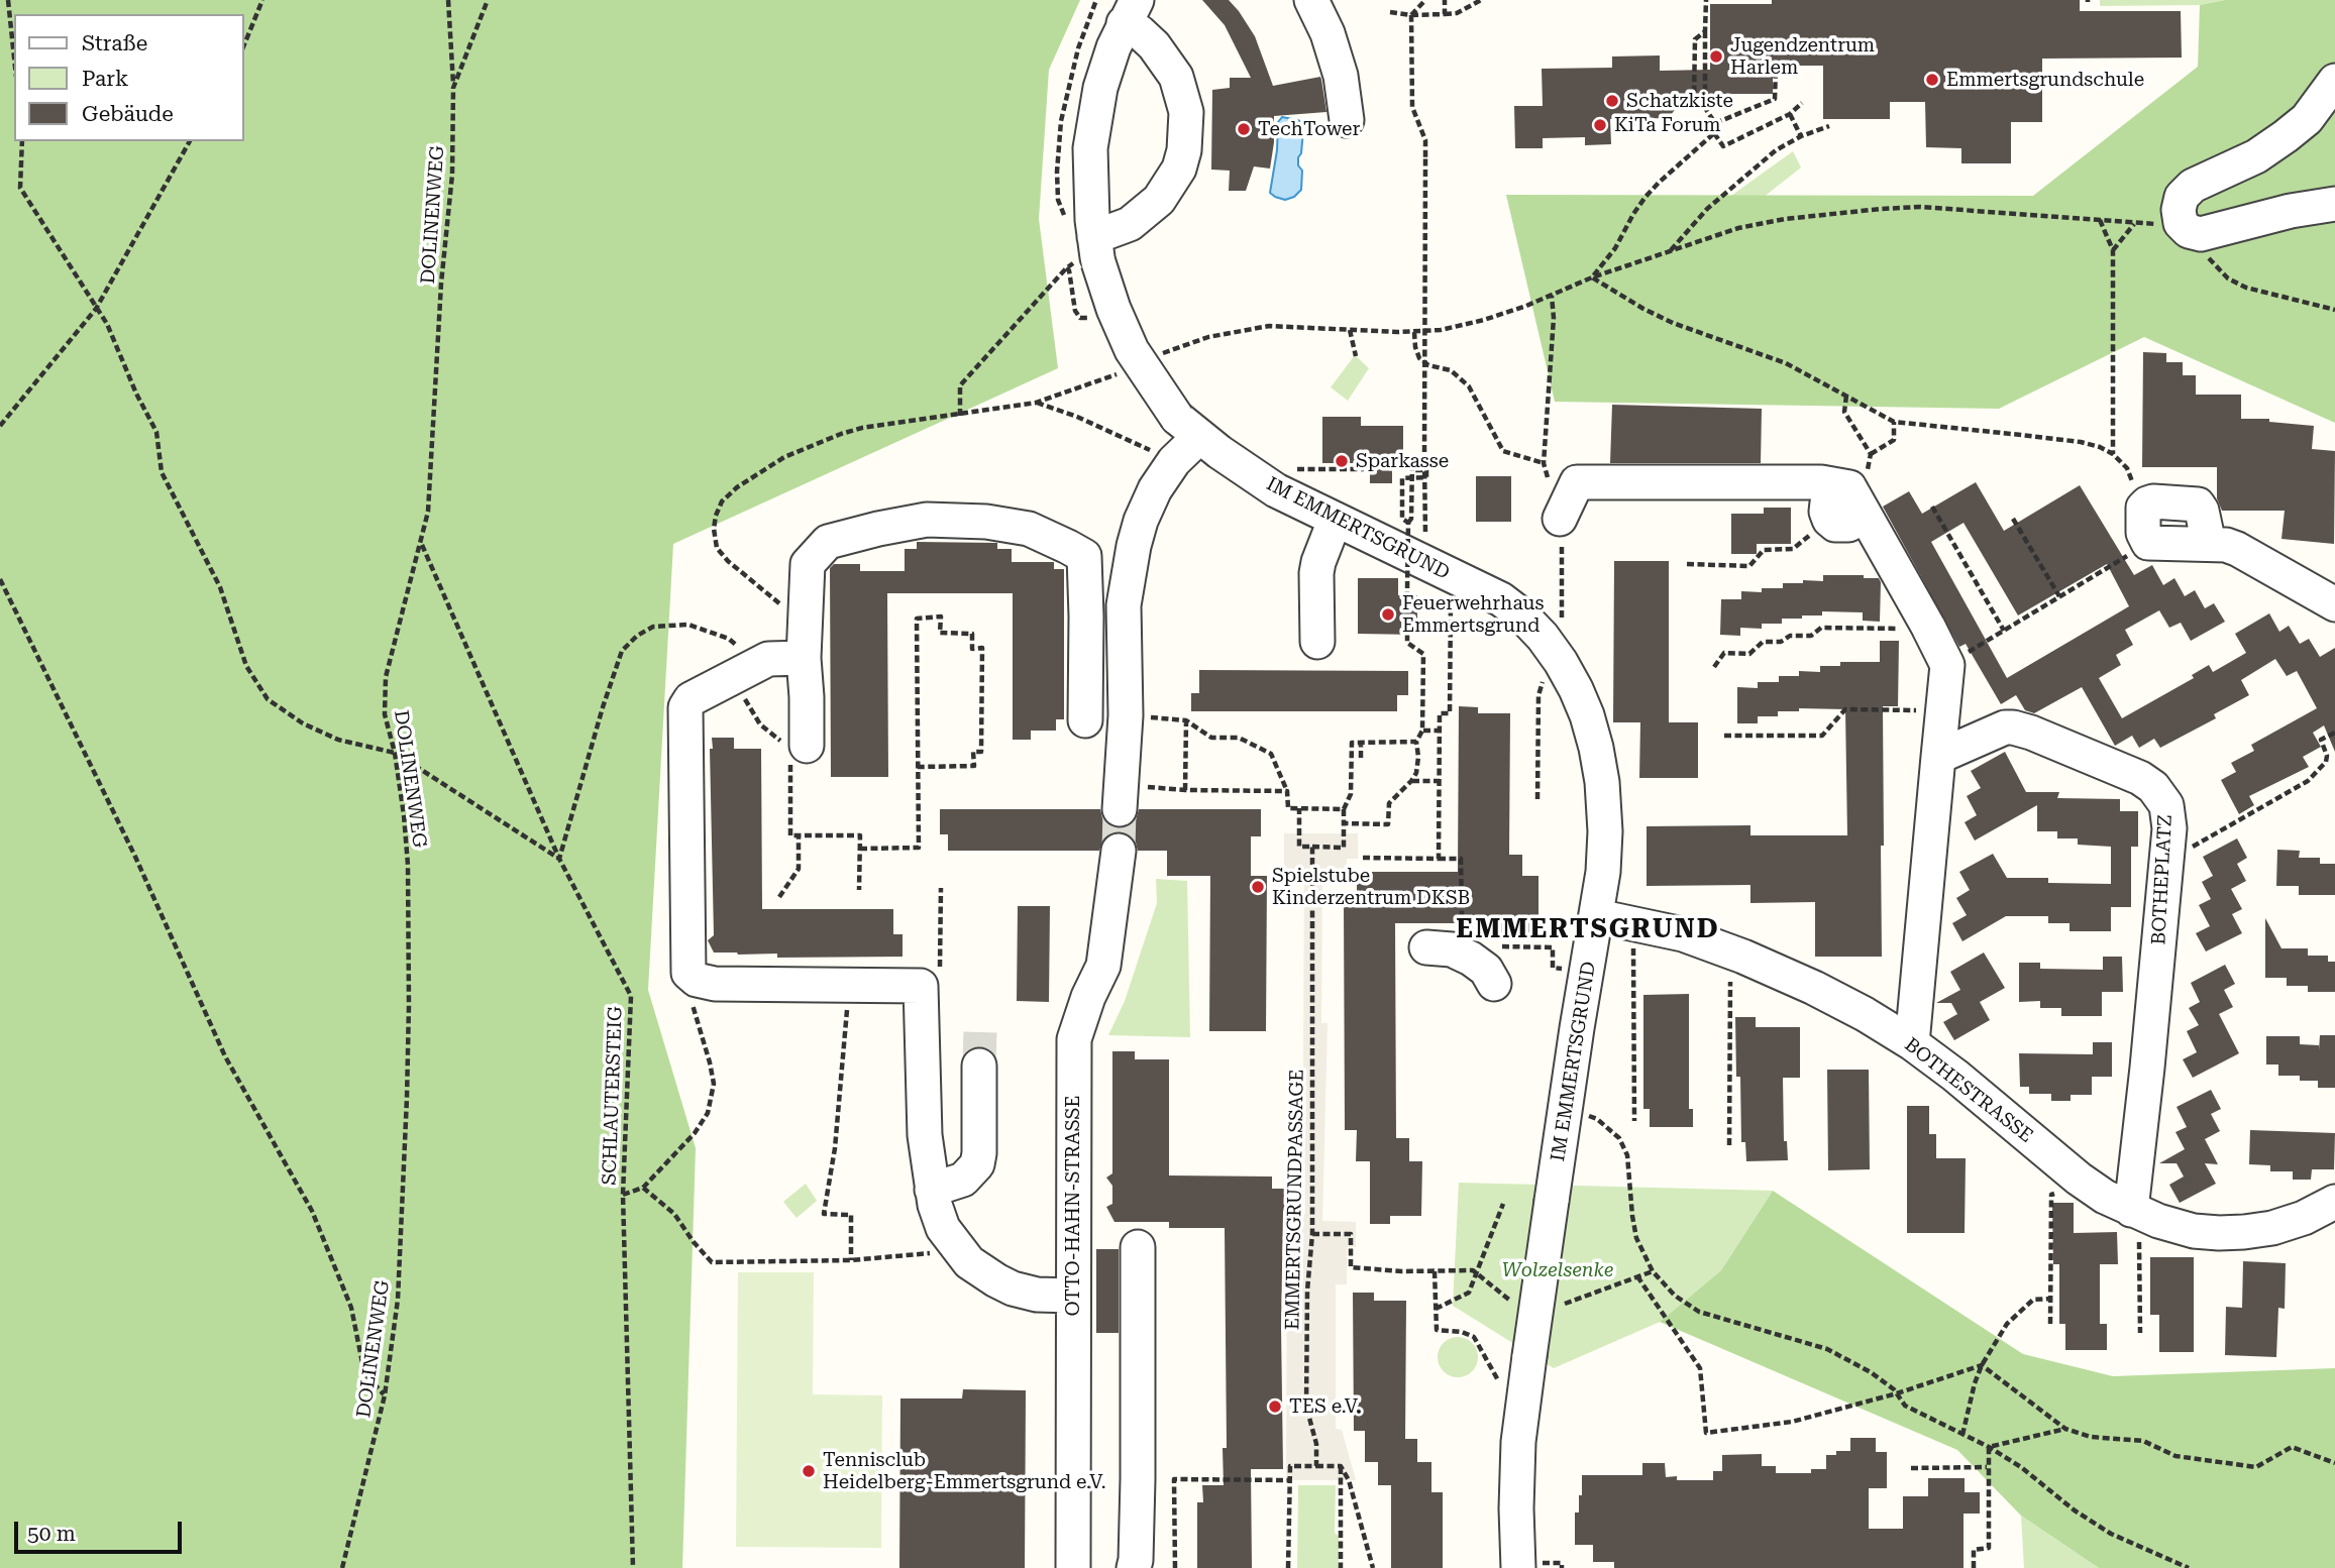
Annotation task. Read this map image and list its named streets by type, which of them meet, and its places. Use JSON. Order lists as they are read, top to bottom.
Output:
{
  "streets": {
    "street": [
      "IM EMMERTSGRUND",
      "BOTHEPLATZ",
      "BOTHESTRASSE",
      "OTTO-HAHN-STRASSE"
    ],
    "path": ["DOLINENWEG", "SCHLAUTERSTEIG", "EMMERTSGRUNDPASSAGE"]
  },
  "crossings": [
    ["DOLINENWEG", "SCHLAUTERSTEIG"],
    ["IM EMMERTSGRUND", "BOTHESTRASSE"],
    ["BOTHEPLATZ", "BOTHESTRASSE"]
  ],
  "districts": ["EMMERTSGRUND"],
  "parks": ["Wolzelsenke"],
  "places": [
    "Jugendzentrum Harlem",
    "Emmertsgrundschule",
    "Schatzkiste",
    "KiTa Forum",
    "TechTower",
    "Sparkasse",
    "Feuerwehrhaus Emmertsgrund",
    "Spielstube Kinderzentrum DKSB",
    "TES e.V.",
    "Tennisclub Heidelberg-Emmertsgrund e.V."
  ],
  "legend": ["Straße", "Park", "Gebäude"],
  "scale_bar": "50 m"
}
